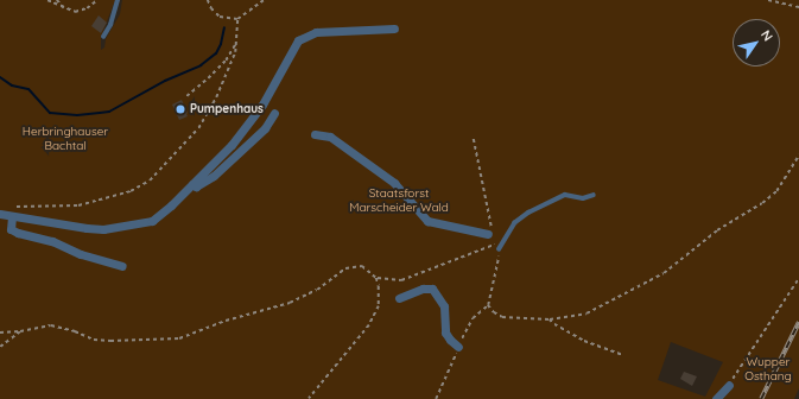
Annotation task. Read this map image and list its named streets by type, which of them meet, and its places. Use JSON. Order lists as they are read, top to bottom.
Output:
{
  "parks": ["Herbringhauser Bachtal", "Staatsforst Marscheider Wald", "Wupper Osthang"],
  "places": ["Pumpenhaus"],
  "north": "top right"
}
